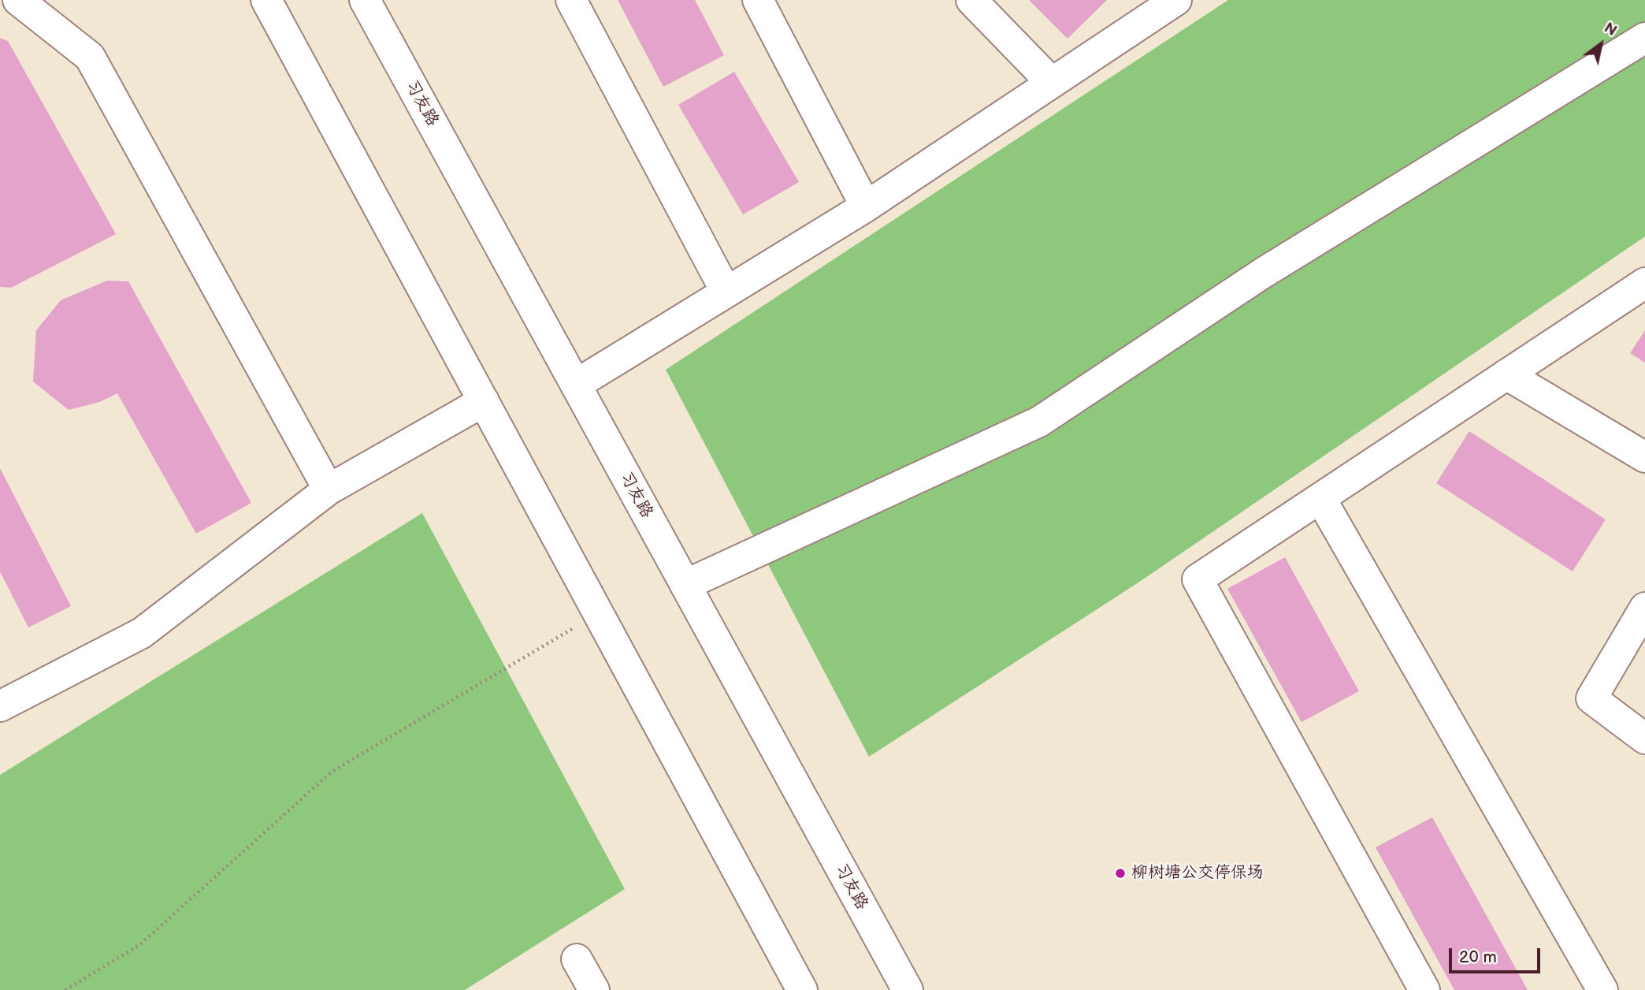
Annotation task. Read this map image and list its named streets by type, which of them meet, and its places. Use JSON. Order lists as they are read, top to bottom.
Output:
{
  "streets": {
    "main road": ["习友路"]
  },
  "places": ["柳树塘公交停保场"],
  "scale_bar": "20 m",
  "north": "top right"
}
